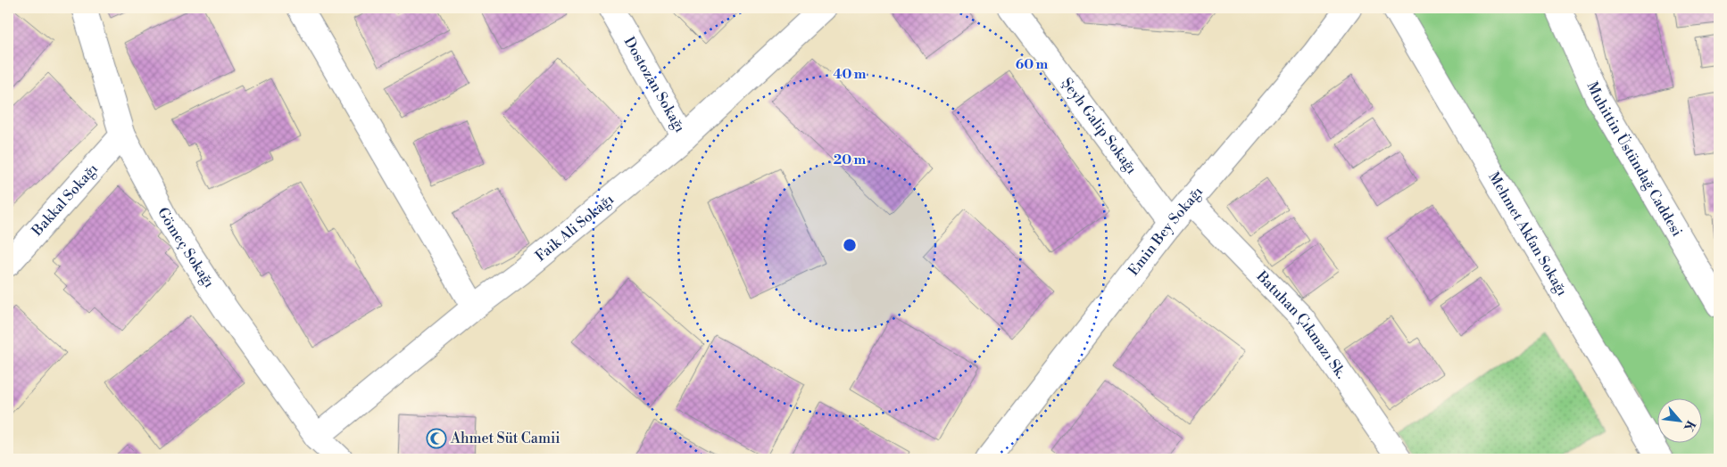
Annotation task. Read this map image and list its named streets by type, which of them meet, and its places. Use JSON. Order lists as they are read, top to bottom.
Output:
{
  "streets": {
    "street": [
      "Dostozan Sokağı",
      "Şeyh Galip Sokağı",
      "Muhittin Üstündağ Caddesi",
      "Bakkal Sokağı",
      "Faik Ali Sokağı",
      "Emin Bey Sokağı",
      "Mehmet Akfan Sokağı",
      "Gömeç Sokağı",
      "Batuhan Çıkmazı Sk."
    ]
  },
  "crossings": [
    ["Dostozan Sokağı", "Faik Ali Sokağı"],
    ["Şeyh Galip Sokağı", "Emin Bey Sokağı"],
    ["Bakkal Sokağı", "Gömeç Sokağı"],
    ["Faik Ali Sokağı", "Gömeç Sokağı"],
    ["Emin Bey Sokağı", "Batuhan Çıkmazı Sk."]
  ],
  "places": {
    "mosque": ["Ahmet Süt Camii"]
  },
  "north": "bottom right",
  "rings": ["60 m", "40 m", "20 m"]
}
